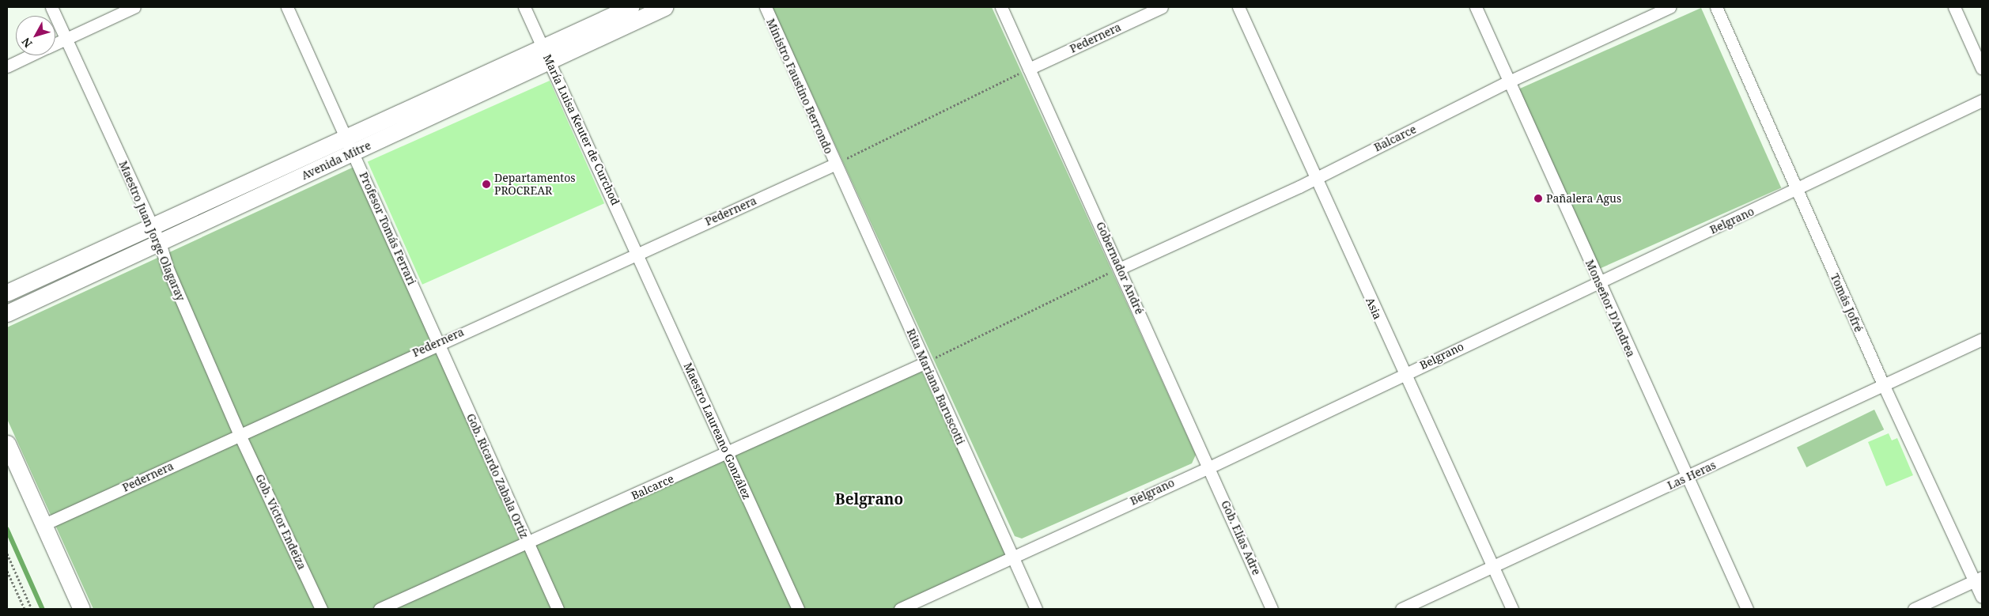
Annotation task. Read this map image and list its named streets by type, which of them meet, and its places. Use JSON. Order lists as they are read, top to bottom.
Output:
{
  "streets": {
    "main road": ["Avenida Mitre"],
    "street": [
      "Pedernera",
      "Ministro Faustino Berrondo",
      "María Luisa Keuter de Curchod",
      "Balcarce",
      "Belgrano",
      "Profesor Tomás Ferrari",
      "Maestro Juan Jorge Olagaray",
      "Gobernador André",
      "Tomás Jofré",
      "Asia",
      "Monseñor D'Andrea",
      "Rita Mariana Baruscotti",
      "Maestro Laureano González",
      "Las Heras",
      "Gob. Ricardo Zabala Ortíz",
      "Gob. Víctor Endeiza",
      "Gob. Elías Adre"
    ]
  },
  "crossings": [
    ["Pedernera", "Ministro Faustino Berrondo"],
    ["Pedernera", "María Luisa Keuter de Curchod"],
    ["Pedernera", "Profesor Tomás Ferrari"],
    ["Pedernera", "Maestro Juan Jorge Olagaray"],
    ["Pedernera", "Gobernador André"],
    ["Pedernera", "Rita Mariana Baruscotti"],
    ["Pedernera", "Maestro Laureano González"],
    ["Pedernera", "Gob. Ricardo Zabala Ortíz"],
    ["Pedernera", "Gob. Víctor Endeiza"],
    ["Ministro Faustino Berrondo", "Rita Mariana Baruscotti"],
    ["María Luisa Keuter de Curchod", "Avenida Mitre"],
    ["María Luisa Keuter de Curchod", "Maestro Laureano González"],
    ["Balcarce", "Gobernador André"],
    ["Balcarce", "Asia"],
    ["Balcarce", "Monseñor D'Andrea"],
    ["Balcarce", "Rita Mariana Baruscotti"],
    ["Balcarce", "Maestro Laureano González"],
    ["Balcarce", "Gob. Ricardo Zabala Ortíz"],
    ["Avenida Mitre", "Profesor Tomás Ferrari"],
    ["Avenida Mitre", "Maestro Juan Jorge Olagaray"],
    ["Belgrano", "Gobernador André"],
    ["Belgrano", "Tomás Jofré"],
    ["Belgrano", "Asia"],
    ["Belgrano", "Monseñor D'Andrea"],
    ["Belgrano", "Rita Mariana Baruscotti"],
    ["Belgrano", "Gob. Elías Adre"],
    ["Profesor Tomás Ferrari", "Gob. Ricardo Zabala Ortíz"],
    ["Maestro Juan Jorge Olagaray", "Gob. Víctor Endeiza"],
    ["Gobernador André", "Gob. Elías Adre"],
    ["Tomás Jofré", "Las Heras"],
    ["Asia", "Las Heras"],
    ["Monseñor D'Andrea", "Las Heras"]
  ],
  "districts": ["Belgrano"],
  "places": ["Departamentos PROCREAR", "Pañalera Agus"],
  "north": "bottom left"
}
